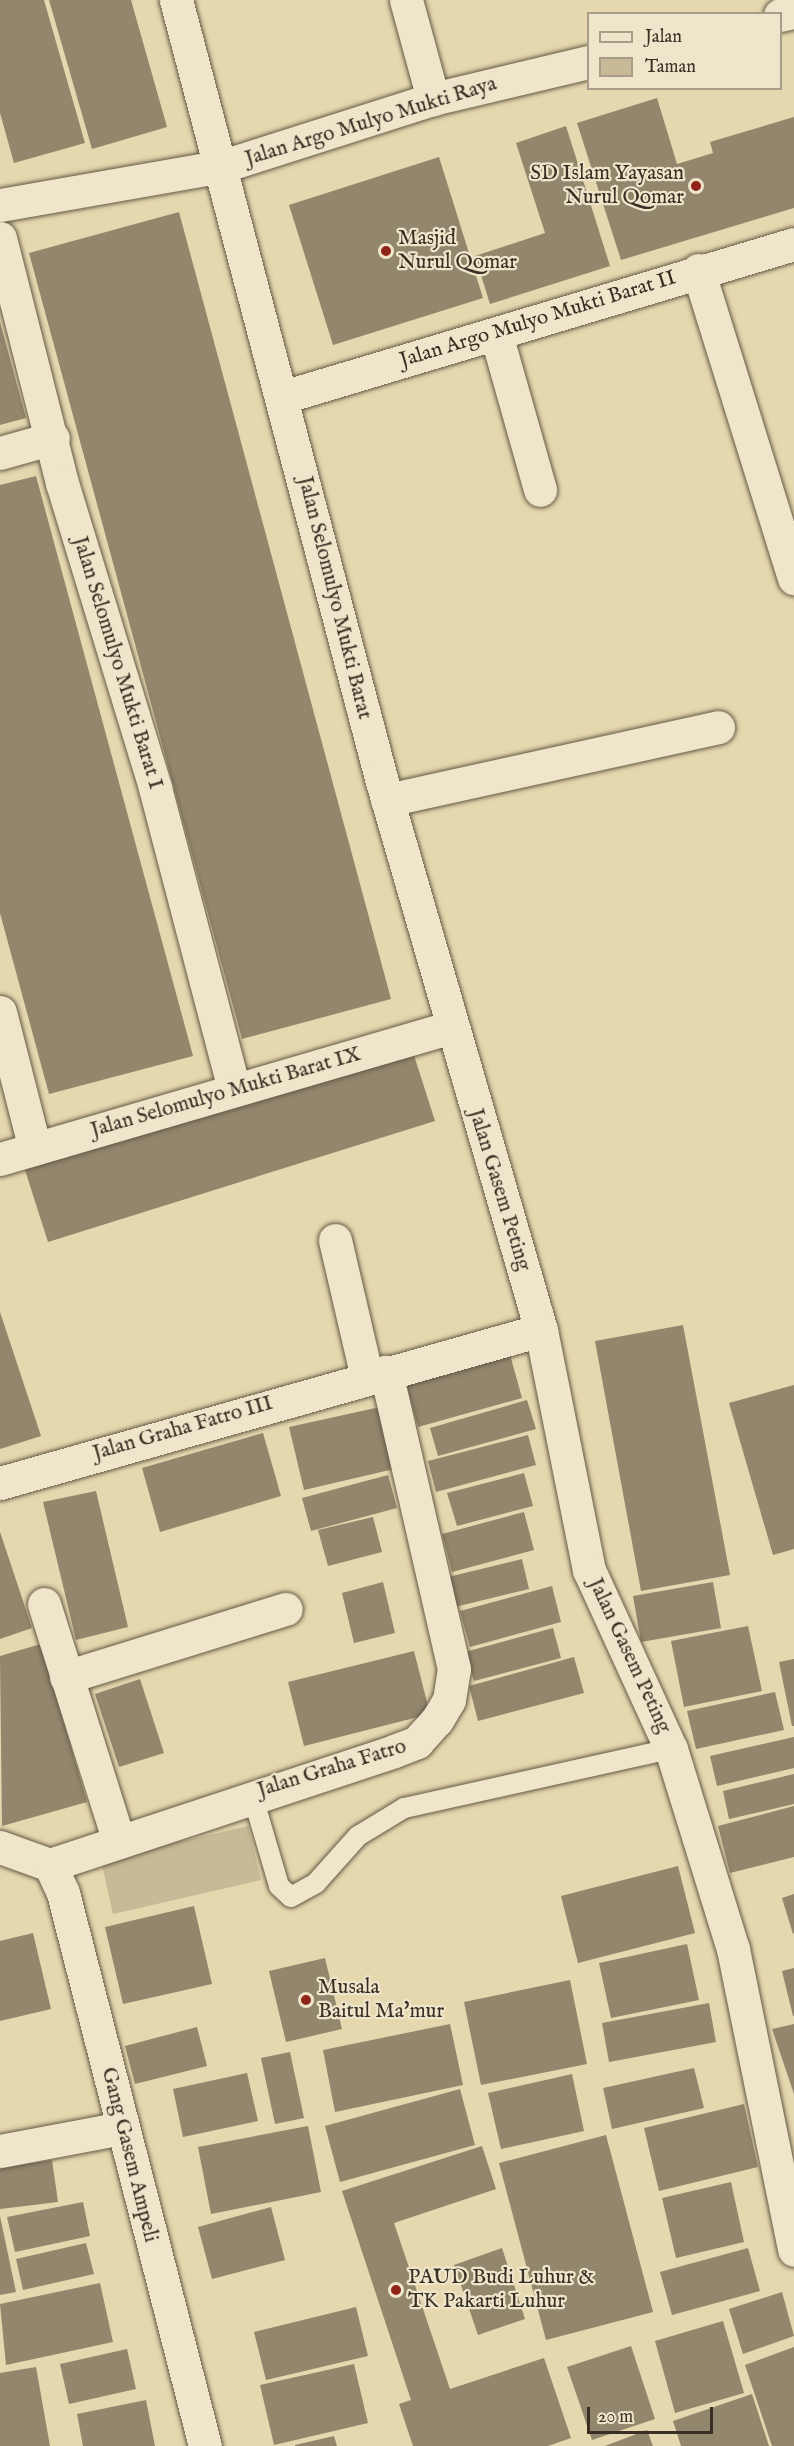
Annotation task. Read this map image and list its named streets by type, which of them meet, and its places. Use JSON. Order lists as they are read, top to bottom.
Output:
{
  "streets": {
    "street": [
      "Jalan Argo Mulyo Mukti Raya",
      "Jalan Argo Mulyo Mukti Barat II",
      "Jalan Selomulyo Mukti Barat",
      "Jalan Selomulyo Mukti Barat I",
      "Jalan Selomulyo Mukti Barat IX",
      "Jalan Gasem Peting",
      "Jalan Graha Fatro III",
      "Jalan Graha Fatro",
      "Gang Gasem Ampeli"
    ]
  },
  "crossings": [
    ["Jalan Argo Mulyo Mukti Raya", "Jalan Selomulyo Mukti Barat"],
    ["Jalan Argo Mulyo Mukti Barat II", "Jalan Selomulyo Mukti Barat"],
    ["Jalan Selomulyo Mukti Barat", "Jalan Selomulyo Mukti Barat IX"],
    ["Jalan Selomulyo Mukti Barat", "Jalan Gasem Peting"],
    ["Jalan Selomulyo Mukti Barat I", "Jalan Selomulyo Mukti Barat IX"],
    ["Jalan Selomulyo Mukti Barat IX", "Jalan Gasem Peting"],
    ["Jalan Gasem Peting", "Jalan Graha Fatro III"],
    ["Jalan Graha Fatro III", "Jalan Graha Fatro"],
    ["Jalan Graha Fatro", "Gang Gasem Ampeli"]
  ],
  "places": [
    "SD Islam Yayasan Nurul Qomar",
    "Masjid Nurul Qomar",
    "Musala Baitul Ma'mur",
    "PAUD Budi Luhur & TK Pakarti Luhur"
  ],
  "legend": ["Jalan", "Taman"],
  "scale_bar": "20 m"
}
